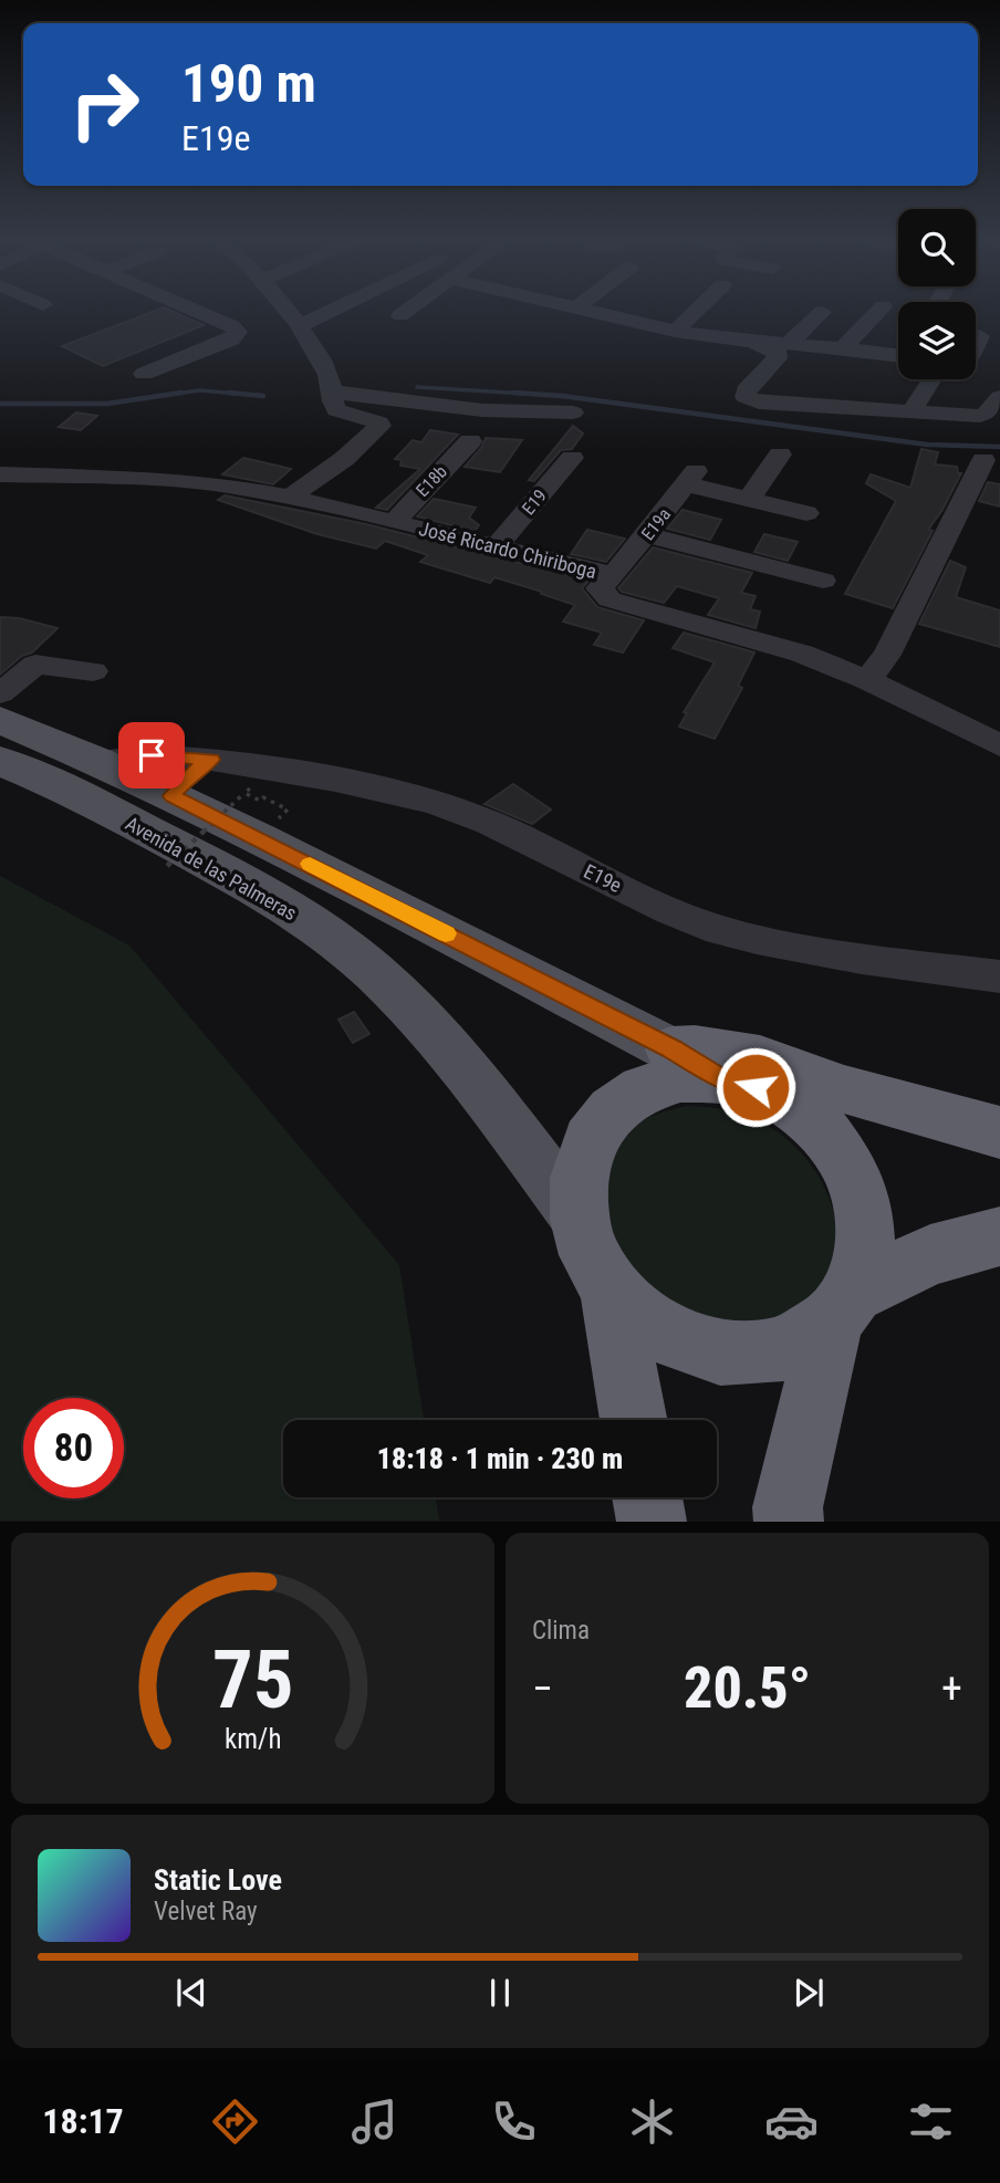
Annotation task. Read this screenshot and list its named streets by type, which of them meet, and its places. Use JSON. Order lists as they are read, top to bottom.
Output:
{
  "streets": {
    "main road": ["Avenida de las Palmeras"],
    "street": [
      "E18b",
      "E19",
      "E19a",
      "José Ricardo Chiriboga",
      "E19e"
    ]
  },
  "crossings": [
    ["E18b", "José Ricardo Chiriboga"],
    ["E19", "José Ricardo Chiriboga"],
    ["E19a", "José Ricardo Chiriboga"]
  ],
  "page": {
    "turn": ["190 m", "E19e"],
    "limit": "80",
    "trip": "18:18 · 1 min · 230 m",
    "tile": "Clima",
    "heat": ["−", "20.5°", "+"],
    "song": ["Static Love", "Velvet Ray"],
    "tabs": "18:17",
    "gauge": ["75", "km/h"]
  }
}
